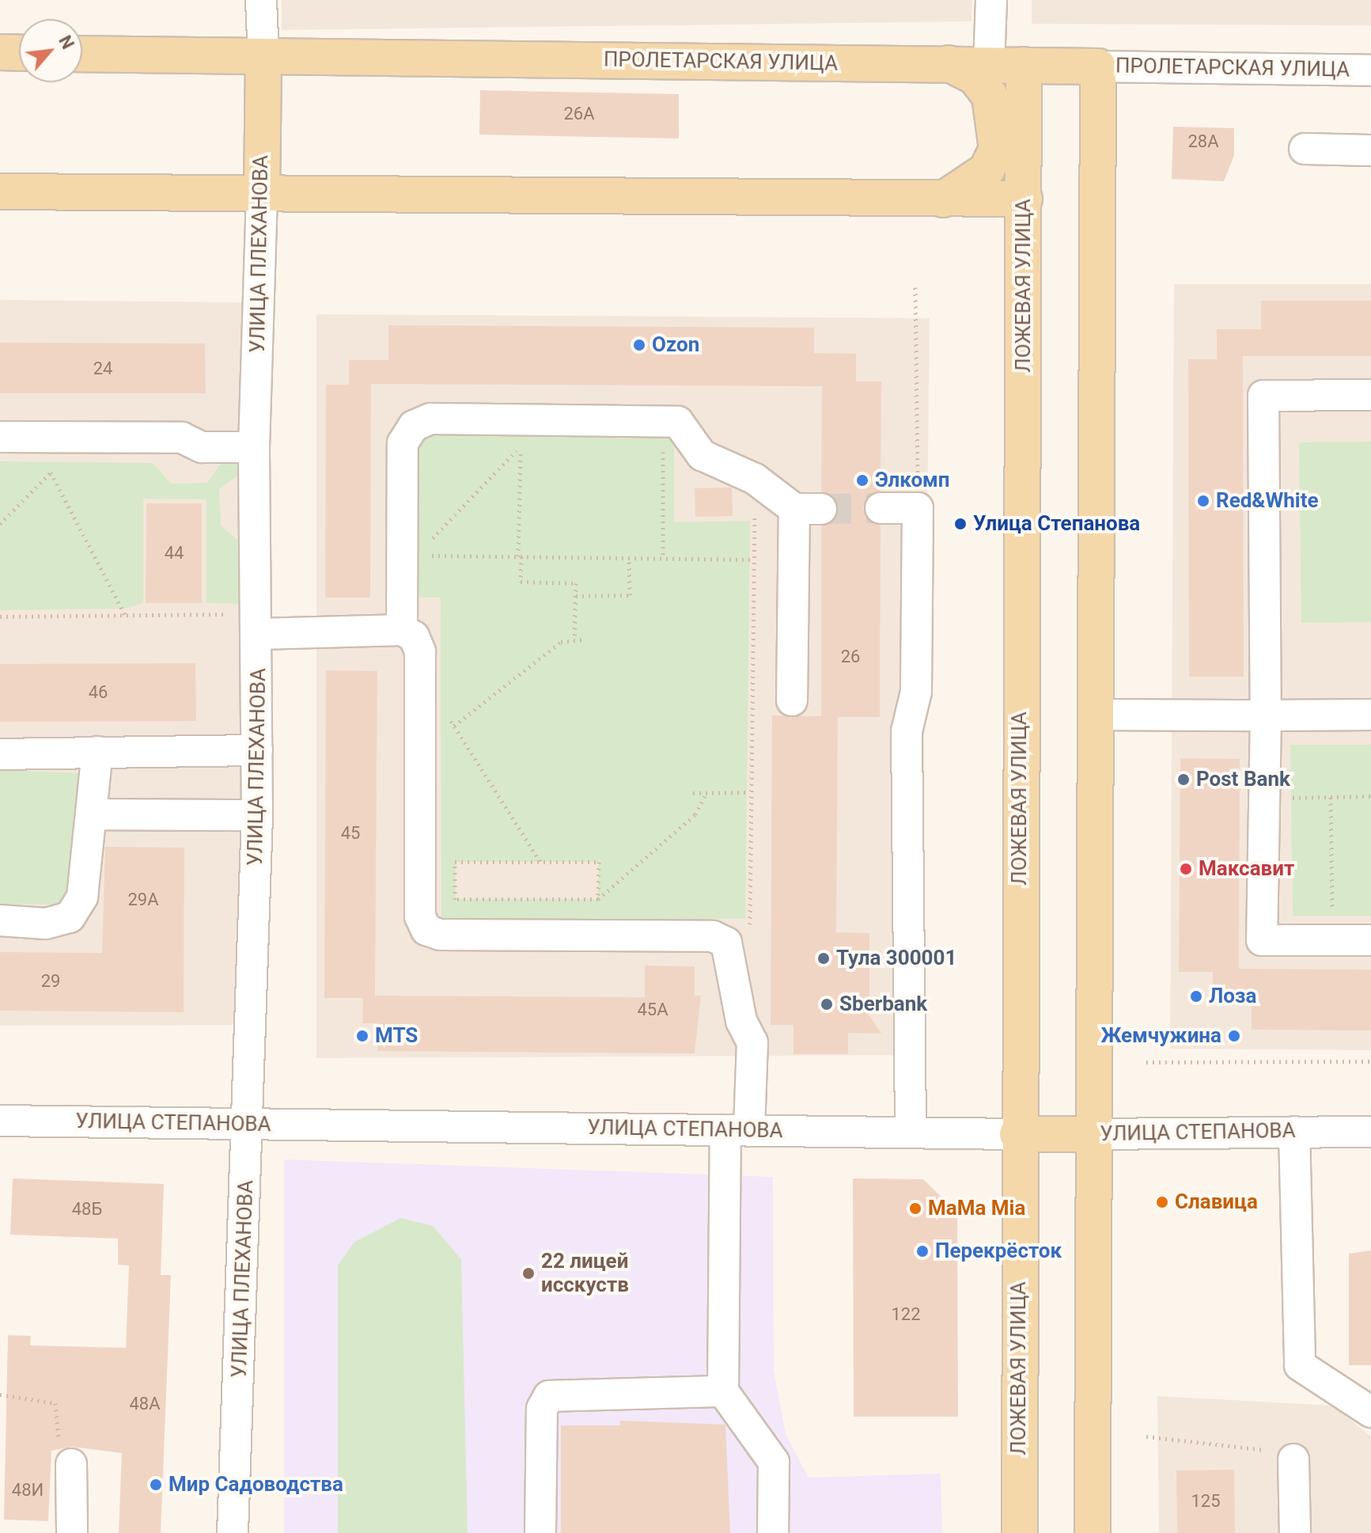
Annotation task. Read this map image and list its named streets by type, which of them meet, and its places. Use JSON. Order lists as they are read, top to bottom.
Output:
{
  "streets": {
    "main road": [
      "ПРОЛЕТАРСКАЯ УЛИЦА",
      "УЛИЦА ПЛЕХАНОВА",
      "ЛОЖЕВАЯ УЛИЦА",
      "УЛИЦА СТЕПАНОВА"
    ]
  },
  "crossings": [
    ["ПРОЛЕТАРСКАЯ УЛИЦА", "УЛИЦА ПЛЕХАНОВА"],
    ["ПРОЛЕТАРСКАЯ УЛИЦА", "ЛОЖЕВАЯ УЛИЦА"],
    ["УЛИЦА ПЛЕХАНОВА", "УЛИЦА СТЕПАНОВА"],
    ["ЛОЖЕВАЯ УЛИЦА", "УЛИЦА СТЕПАНОВА"]
  ],
  "places": [
    "Ozon",
    "Элкомп",
    "Red&White",
    "Улица Степанова",
    "Post Bank",
    "Максавит",
    "Тула 300001",
    "Лоза",
    "Sberbank",
    "MTS",
    "Жемчужина",
    "Славица",
    "MaMa Mia",
    "Перекрёсток",
    "22 лицей исскуств",
    "Мир Садоводства"
  ],
  "house_numbers": [
    "26А",
    "28А",
    "24",
    "44",
    "26",
    "46",
    "45",
    "29А",
    "29",
    "45А",
    "48Б",
    "122",
    "48А",
    "48И",
    "125"
  ],
  "north": "top right"
}
